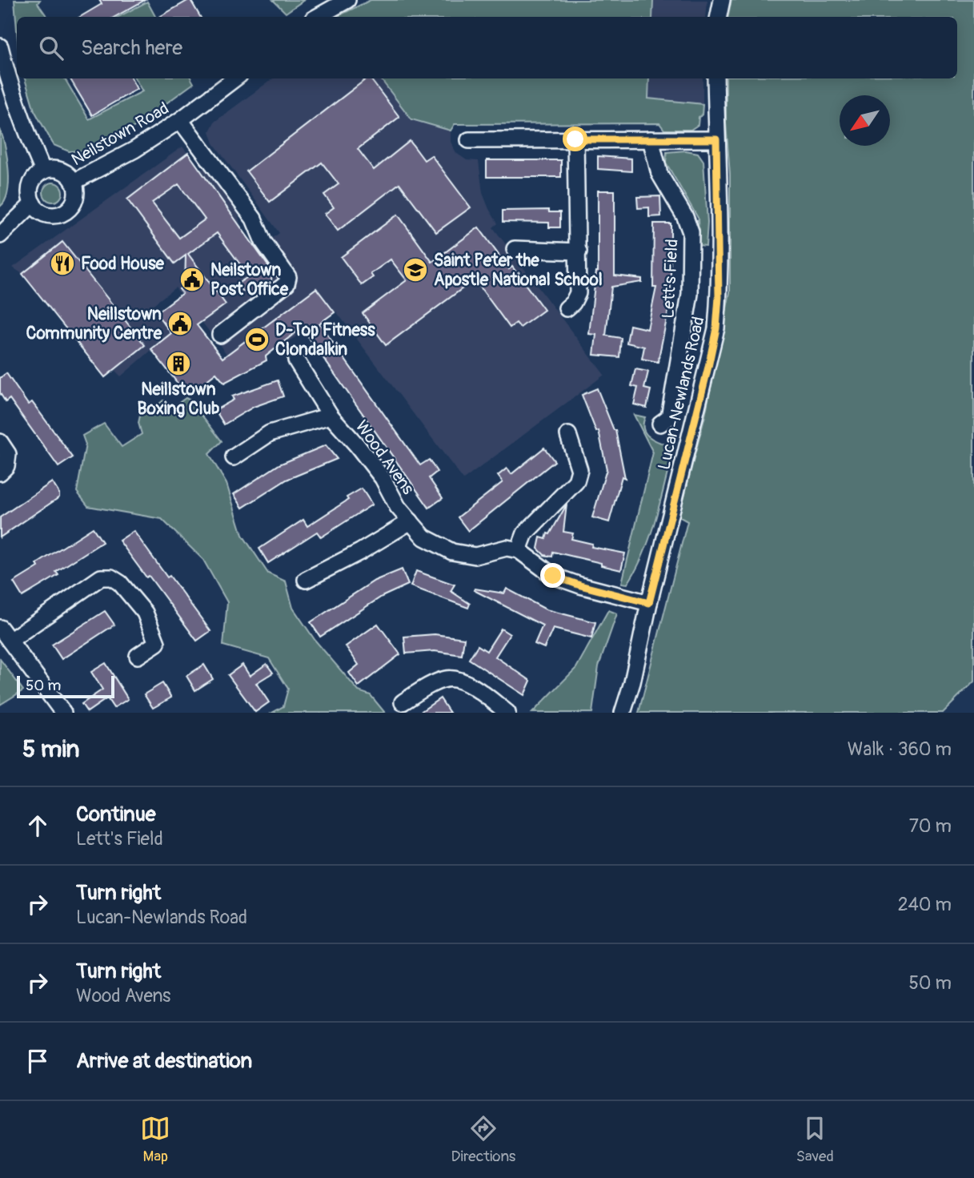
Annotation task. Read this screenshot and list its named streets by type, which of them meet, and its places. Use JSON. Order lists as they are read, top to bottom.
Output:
{
  "streets": {
    "street": [
      "Neilstown Road",
      "Lett's Field",
      "Lucan-Newlands Road",
      "Wood Avens"
    ]
  },
  "places": {
    "restaurant": ["Food House"],
    "school or university": ["Saint Peter the Apostle National School"],
    "public building": ["Neilstown Post Office", "Neillstown Community Centre"],
    "sports": ["D-Top Fitness Clondalkin"],
    "building": ["Neillstown Boxing Club"]
  },
  "scale_bar": "50 m",
  "north": "bottom left",
  "page": {
    "search": "Search here",
    "scale": "50 m",
    "heading": ["5 min", "Walk · 360 m"],
    "list": [
      ["Continue", "Lett's Field", "70 m"],
      ["Turn right", "Lucan-Newlands Road", "240 m"],
      ["Turn right", "Wood Avens", "50 m"],
      "Arrive at destination"
    ],
    "nav": ["Map", "Directions", "Saved"]
  }
}
